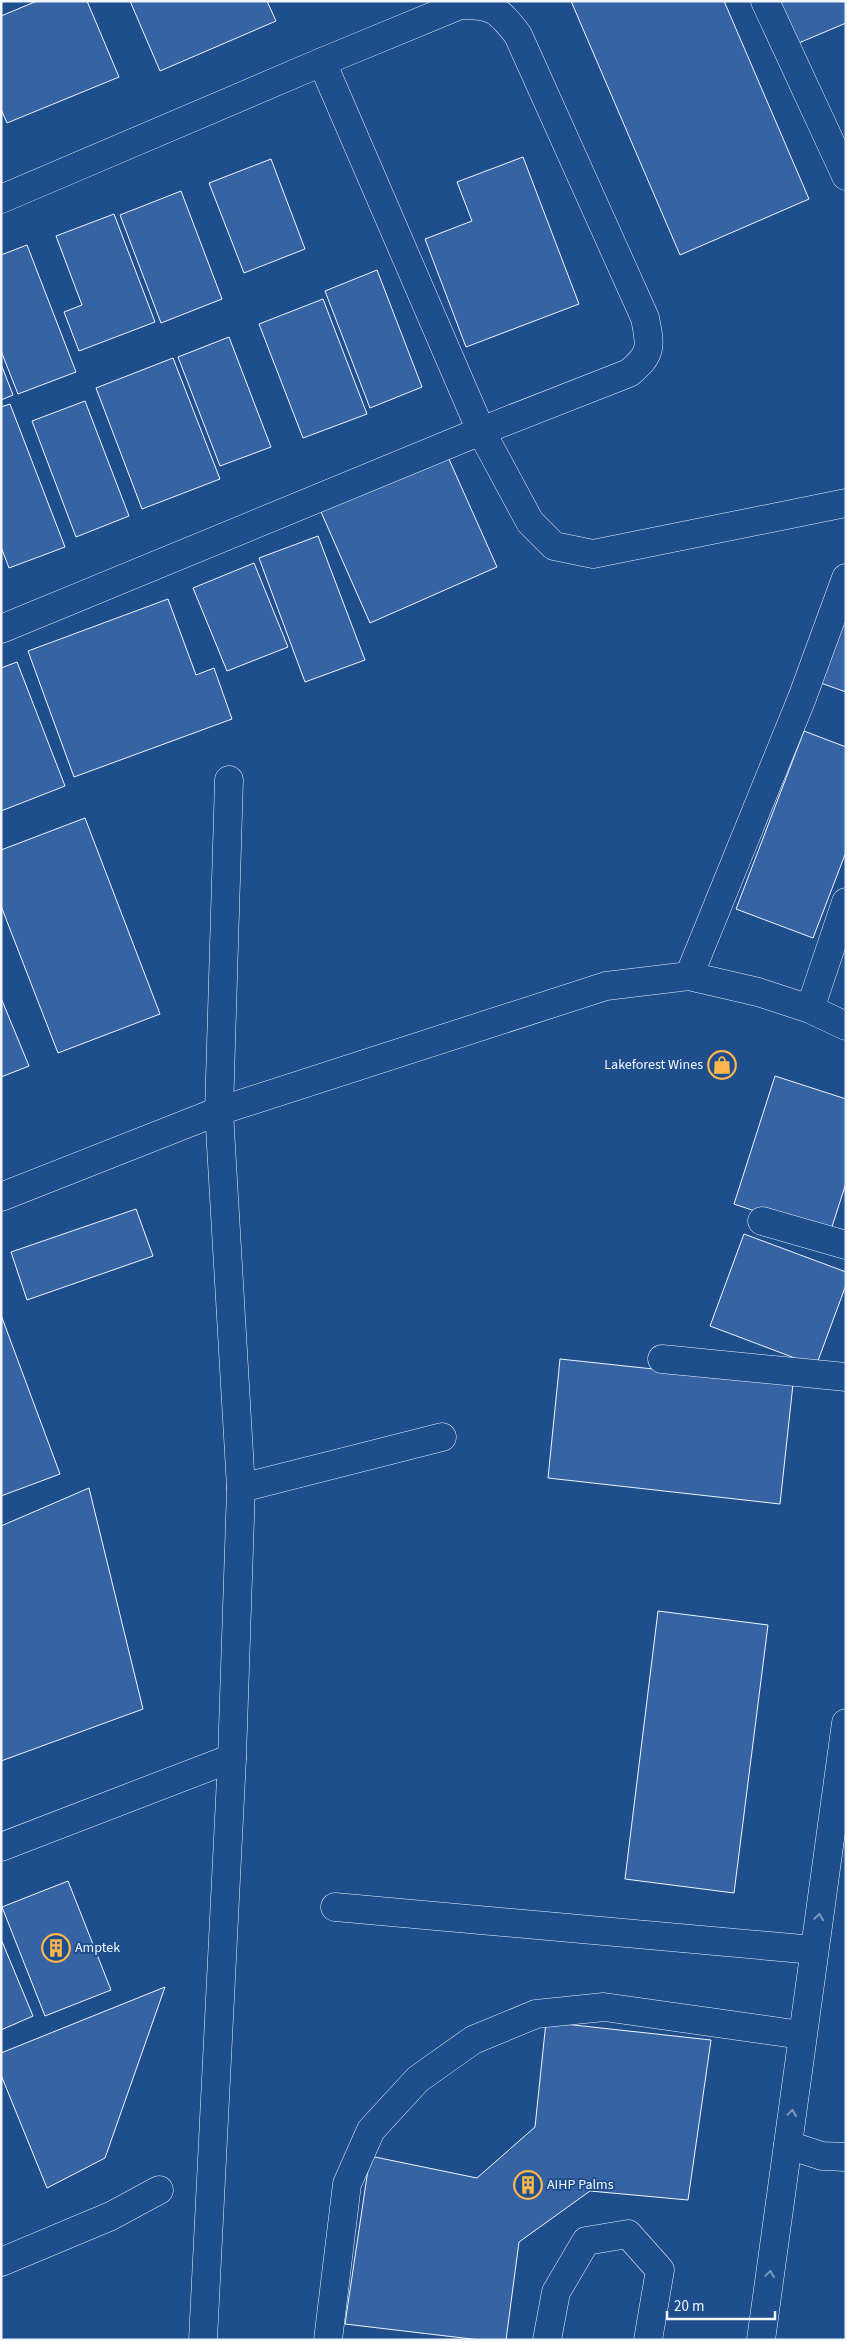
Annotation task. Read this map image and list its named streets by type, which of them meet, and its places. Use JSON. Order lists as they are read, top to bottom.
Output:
{
  "places": {
    "shop": ["Lakeforest Wines"],
    "building": ["Amptek", "AIHP Palms"]
  },
  "scale_bar": "20 m"
}
